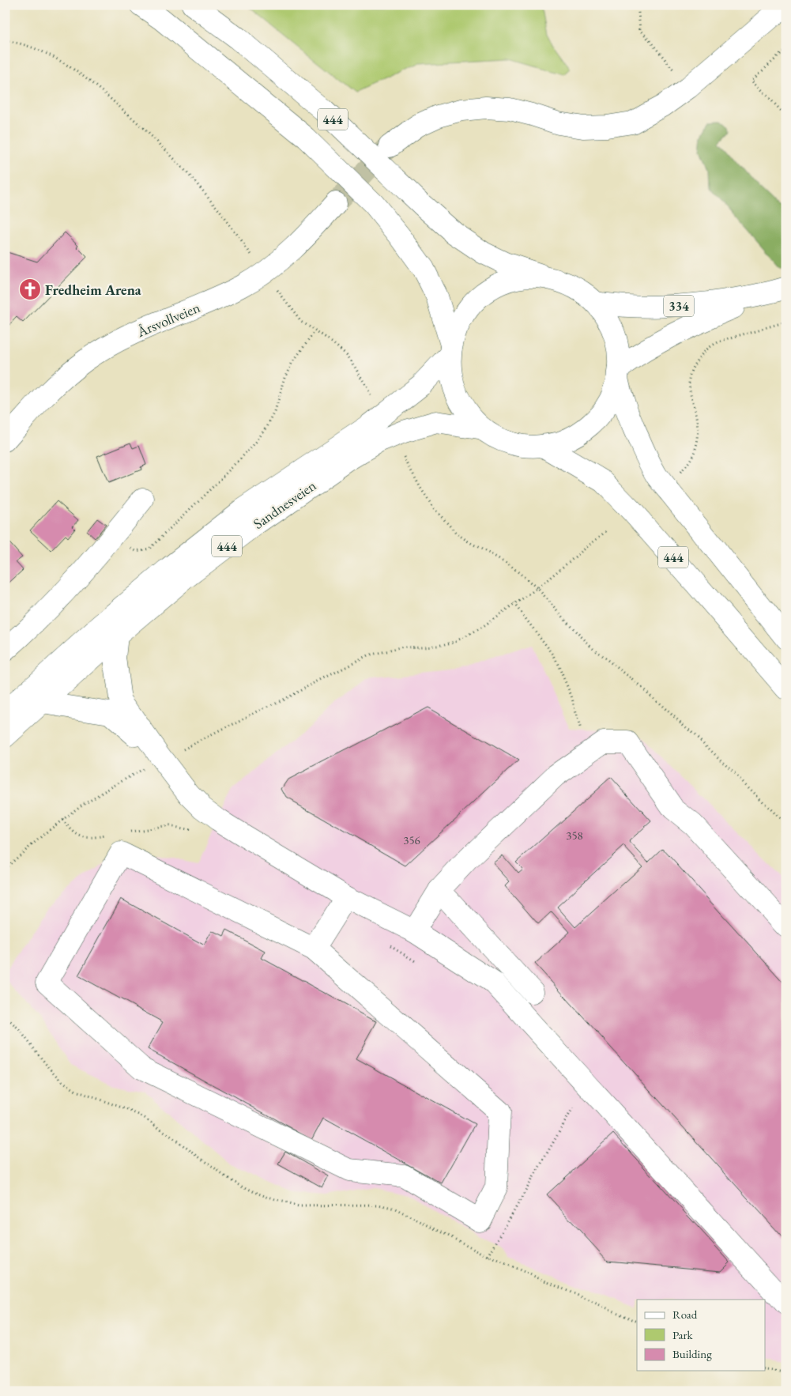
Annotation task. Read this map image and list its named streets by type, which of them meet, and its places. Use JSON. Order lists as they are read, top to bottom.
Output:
{
  "streets": {
    "main road": [
      "444",
      "334",
      "Årsvollveien",
      "Sandnesveien"
    ]
  },
  "crossings": [
    ["444", "334"],
    ["444", "Sandnesveien"]
  ],
  "places": {
    "church": ["Fredheim Arena"]
  },
  "house_numbers": ["358", "356"],
  "legend": ["Road", "Park", "Building"]
}
